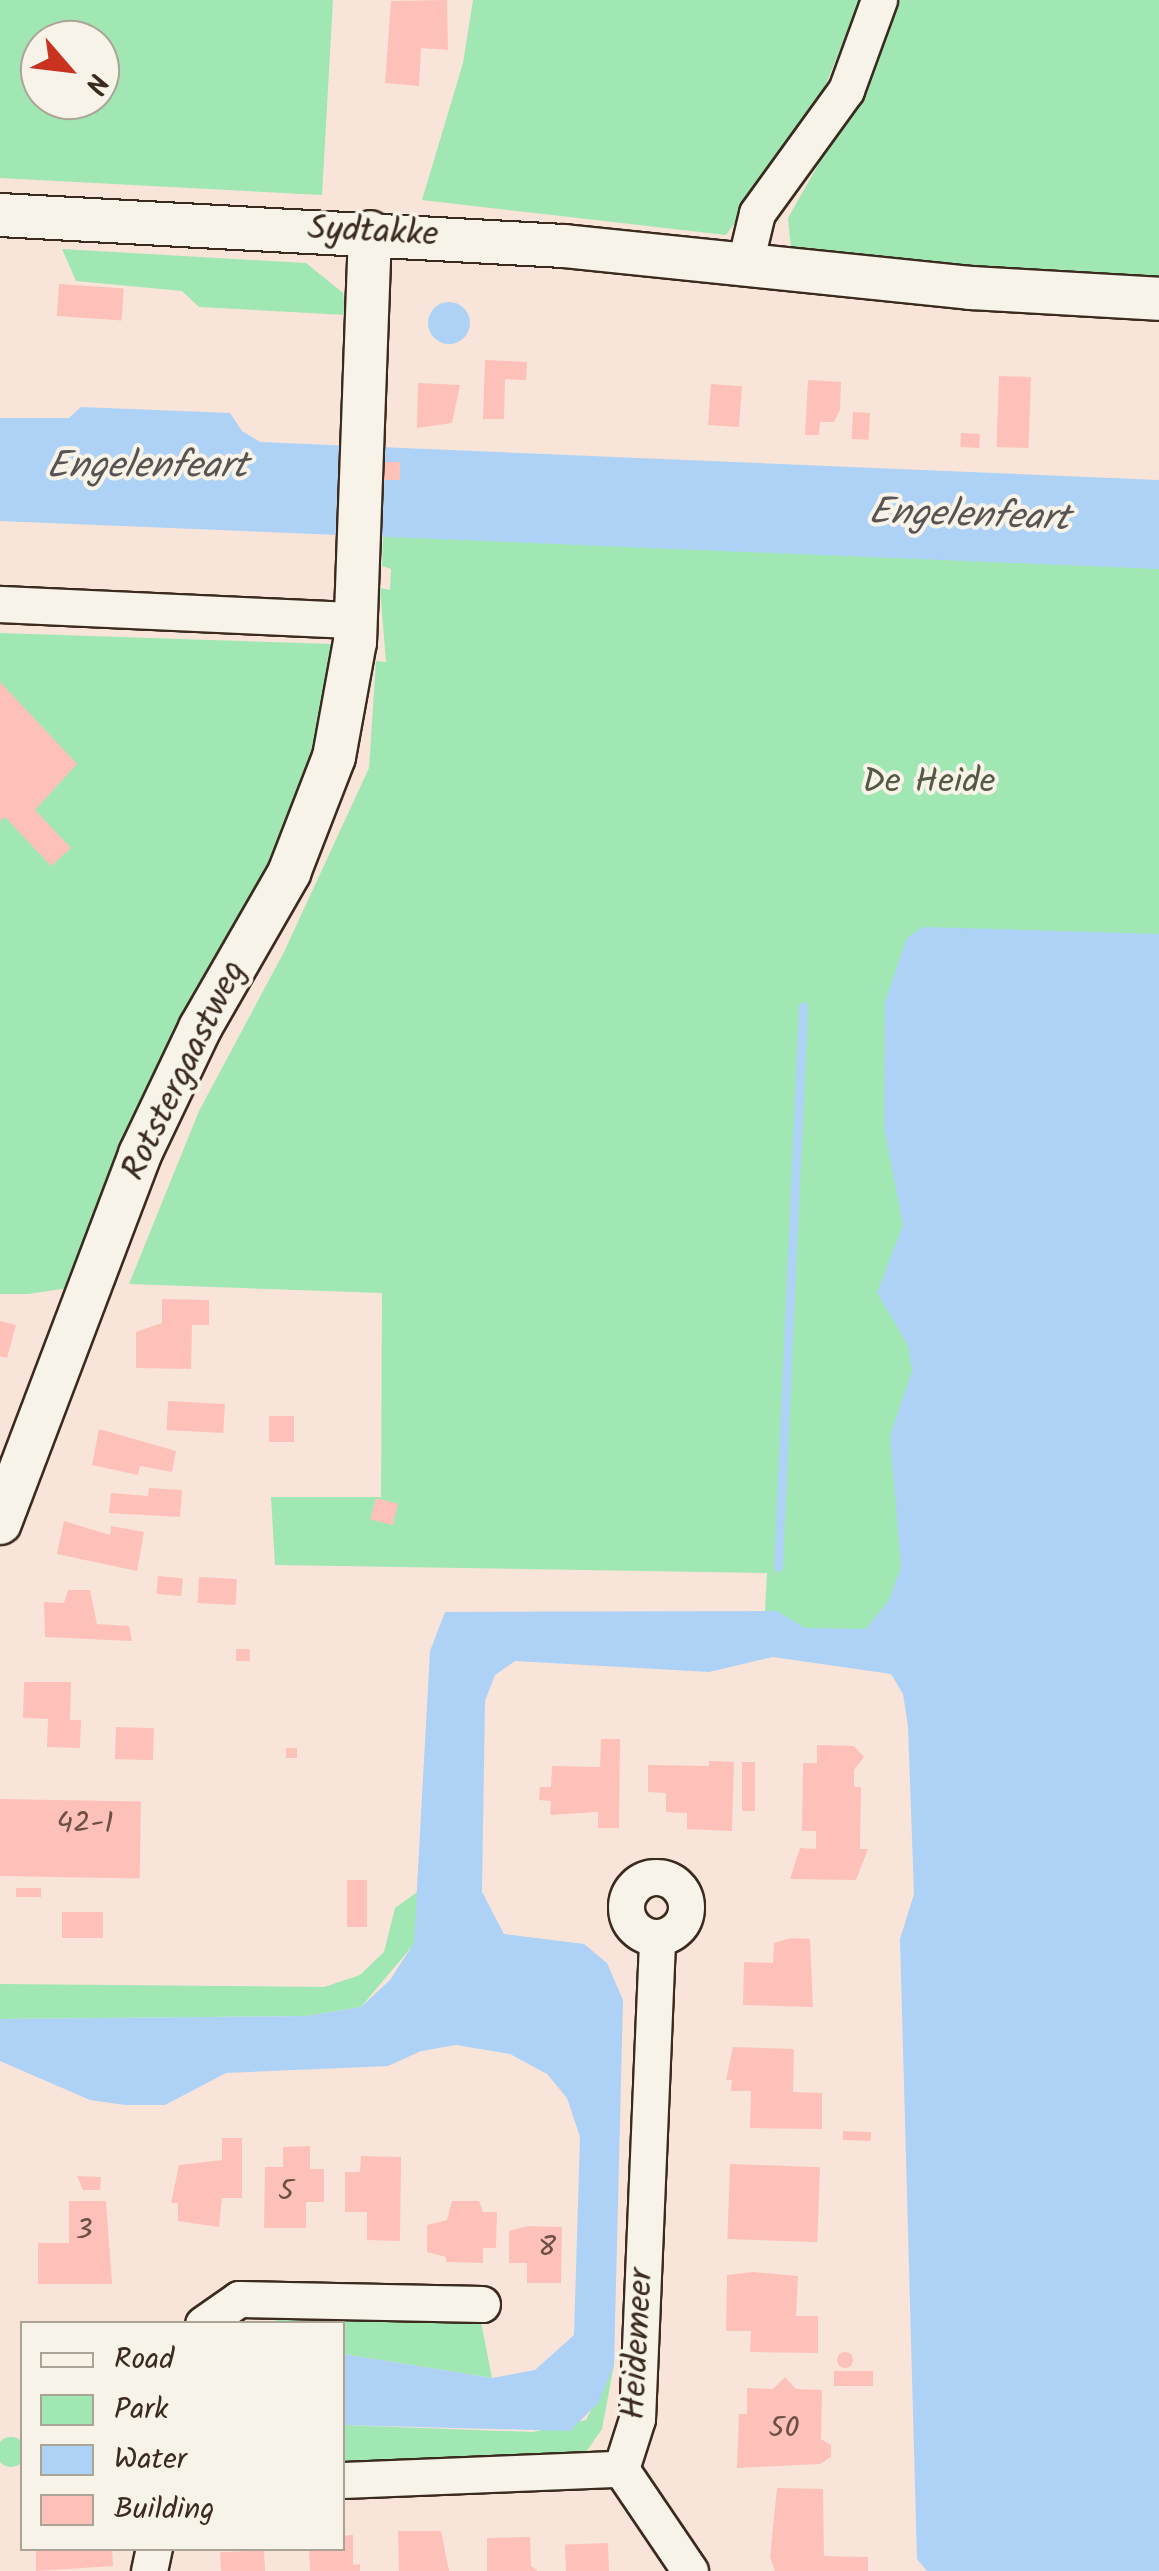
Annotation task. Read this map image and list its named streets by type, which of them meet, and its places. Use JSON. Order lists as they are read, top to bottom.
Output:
{
  "streets": {
    "street": ["Sydtakke", "Rotstergaastweg", "Heidemeer"]
  },
  "crossings": [
    ["Sydtakke", "Rotstergaastweg"]
  ],
  "water": ["Engelenfeart"],
  "parks": ["De Heide"],
  "house_numbers": [
    "42-1",
    "5",
    "3",
    "8",
    "50"
  ],
  "legend": [
    "Road",
    "Park",
    "Water",
    "Building"
  ],
  "north": "bottom right"
}
